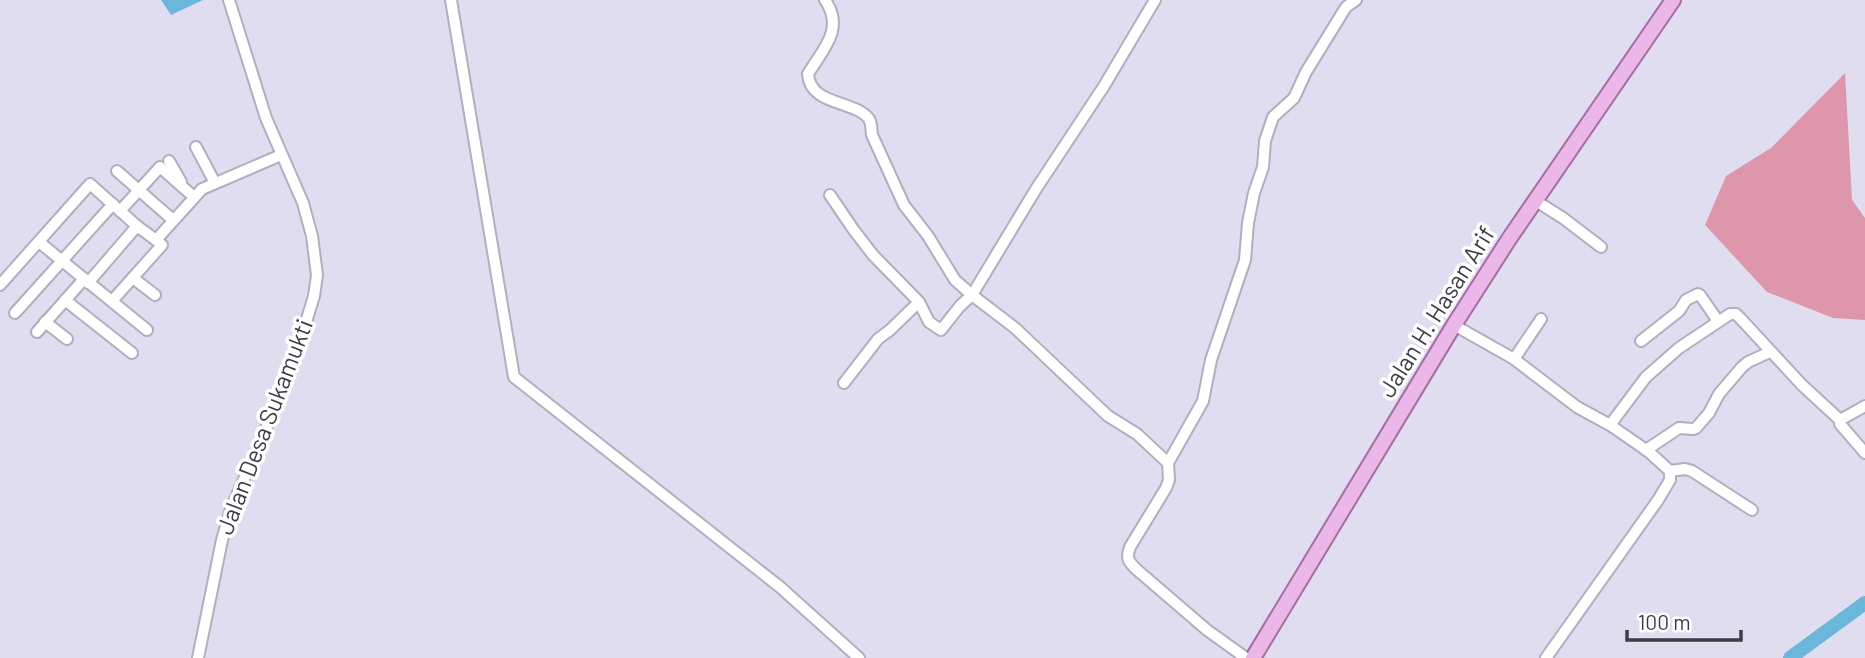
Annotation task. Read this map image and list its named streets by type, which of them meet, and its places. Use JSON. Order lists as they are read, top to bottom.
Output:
{
  "streets": {
    "main road": ["Jalan H. Hasan Arif"],
    "street": ["Jalan Desa Sukamukti"]
  },
  "scale_bar": "100 m"
}
